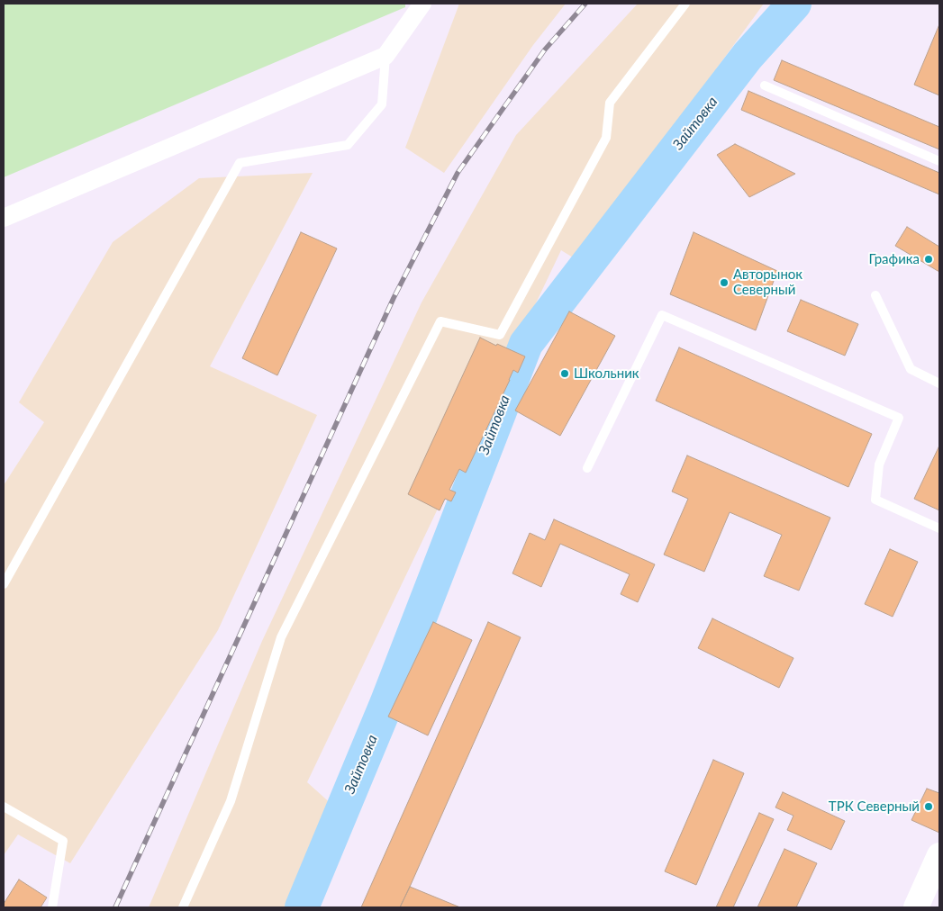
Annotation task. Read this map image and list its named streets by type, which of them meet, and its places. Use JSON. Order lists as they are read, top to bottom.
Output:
{
  "water": ["Зайтовка"],
  "places": [
    "Графика",
    "Авторынок Северный",
    "Школьник",
    "ТРК Северный"
  ]
}
